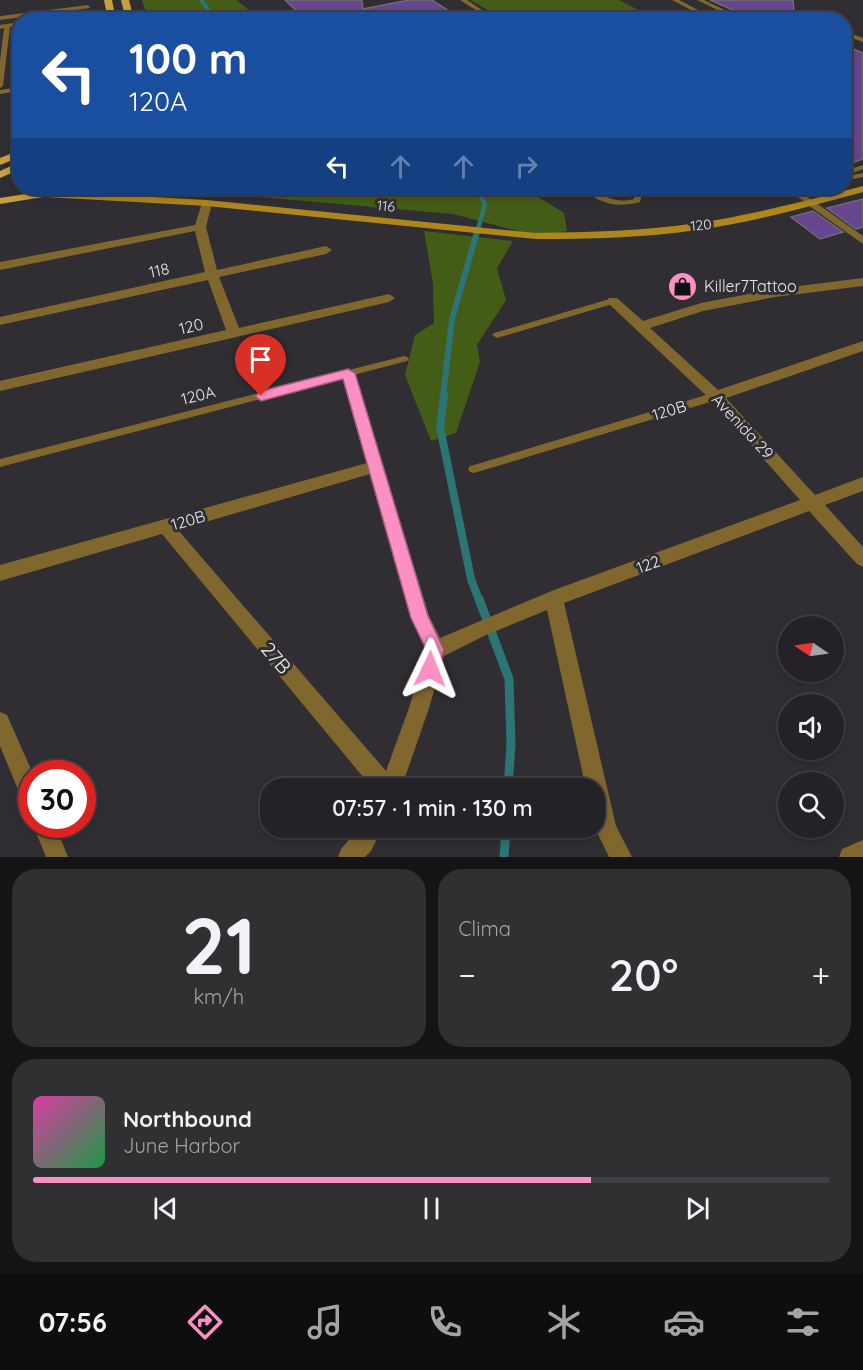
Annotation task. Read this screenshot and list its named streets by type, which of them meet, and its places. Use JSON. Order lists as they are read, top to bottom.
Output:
{
  "streets": {
    "street": [
      "116",
      "120",
      "118",
      "120B",
      "Avenida 29",
      "122",
      "27B"
    ],
    "lane": ["120A"]
  },
  "crossings": [
    ["116", "120"],
    ["120B", "Avenida 29"],
    ["120B", "27B"],
    ["Avenida 29", "122"]
  ],
  "places": {
    "shop": ["Killer7Tattoo"]
  },
  "north": "left",
  "page": {
    "turn": ["100 m", "120A"],
    "limit": "30",
    "trip": "07:57 · 1 min · 130 m",
    "tile": [
      ["21", "km/h"],
      "Clima"
    ],
    "heat": ["−", "20°", "+"],
    "song": ["Northbound", "June Harbor"],
    "tabs": "07:56"
  }
}
